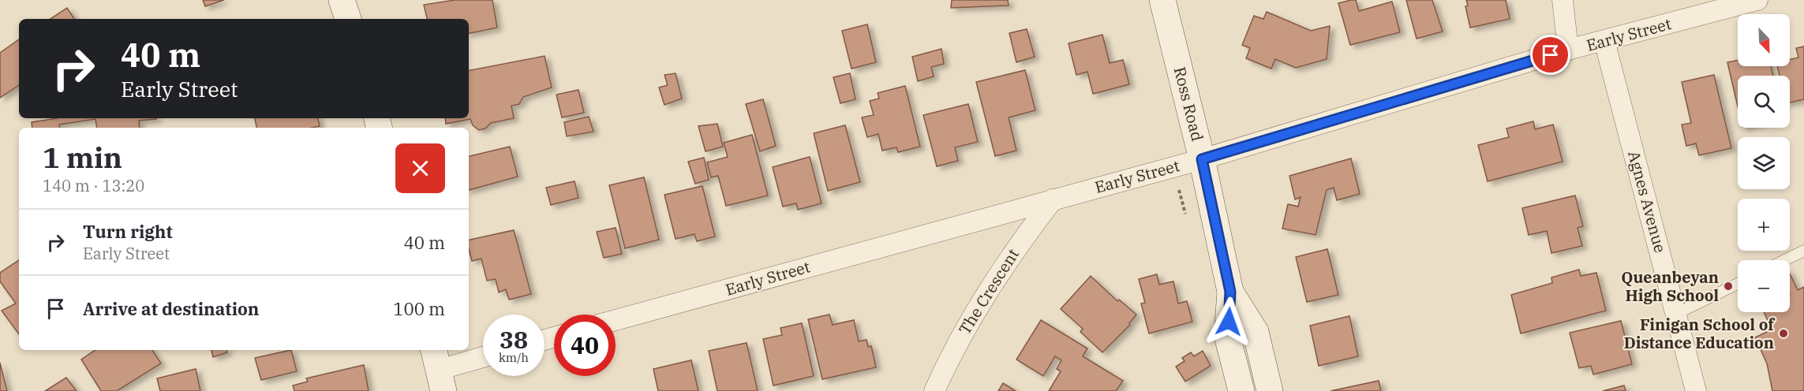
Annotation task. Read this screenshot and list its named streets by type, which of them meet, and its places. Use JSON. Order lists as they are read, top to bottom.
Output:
{
  "streets": {
    "street": [
      "Early Street",
      "Ross Road",
      "Agnes Avenue",
      "The Crescent"
    ]
  },
  "crossings": [
    ["Early Street", "Ross Road"],
    ["Early Street", "Agnes Avenue"],
    ["Early Street", "The Crescent"]
  ],
  "places": ["Queanbeyan High School", "Finigan School of Distance Education"],
  "north": "bottom right",
  "page": {
    "map_buttons": ["+", "−"],
    "turn": ["40 m", "Early Street"],
    "heading": ["1 min", "140 m · 13:20"],
    "list": [
      {
        "name": "Turn right",
        "note": "Early Street",
        "value": "40 m"
      },
      {
        "name": "Arrive at destination",
        "value": "100 m"
      }
    ],
    "speed": "38 km/h",
    "limit": "40"
  }
}
